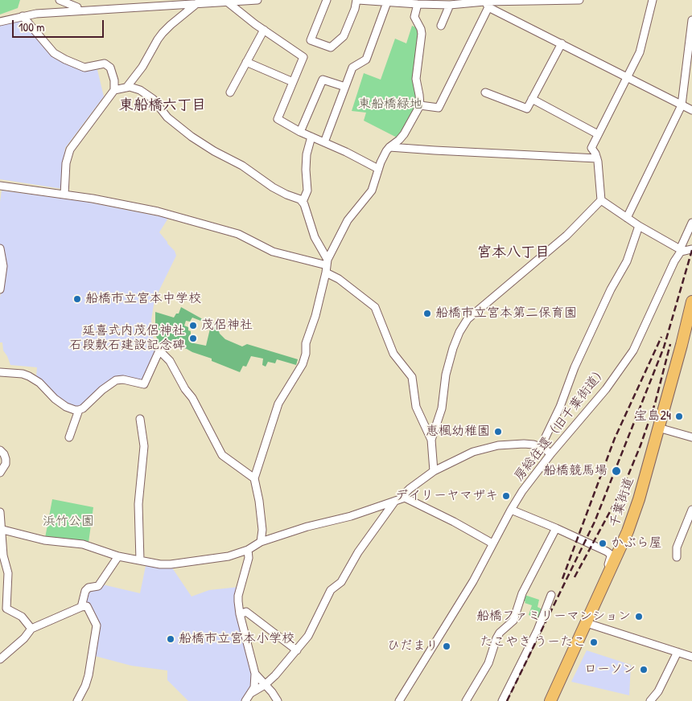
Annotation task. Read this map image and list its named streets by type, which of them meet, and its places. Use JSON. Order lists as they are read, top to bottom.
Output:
{
  "streets": {
    "highway": ["千葉街道"],
    "street": ["房総往還（旧千葉街道）"]
  },
  "districts": ["東船橋六丁目", "宮本八丁目"],
  "parks": ["東船橋緑地", "浜竹公園"],
  "places": [
    "船橋市立宮本中学校",
    "船橋市立宮本第二保育園",
    "茂侶神社",
    "延喜式内茂侶神社 石段敷石建設記念碑",
    "宝島24",
    "恵楓幼稚園",
    "船橋競馬場",
    "デイリーヤマザキ",
    "かぶら屋",
    "船橋ファミリーマンション",
    "船橋市立宮本小学校",
    "たこやき うーたこ",
    "ひだまり",
    "ローソン"
  ],
  "scale_bar": "100 m"
}
